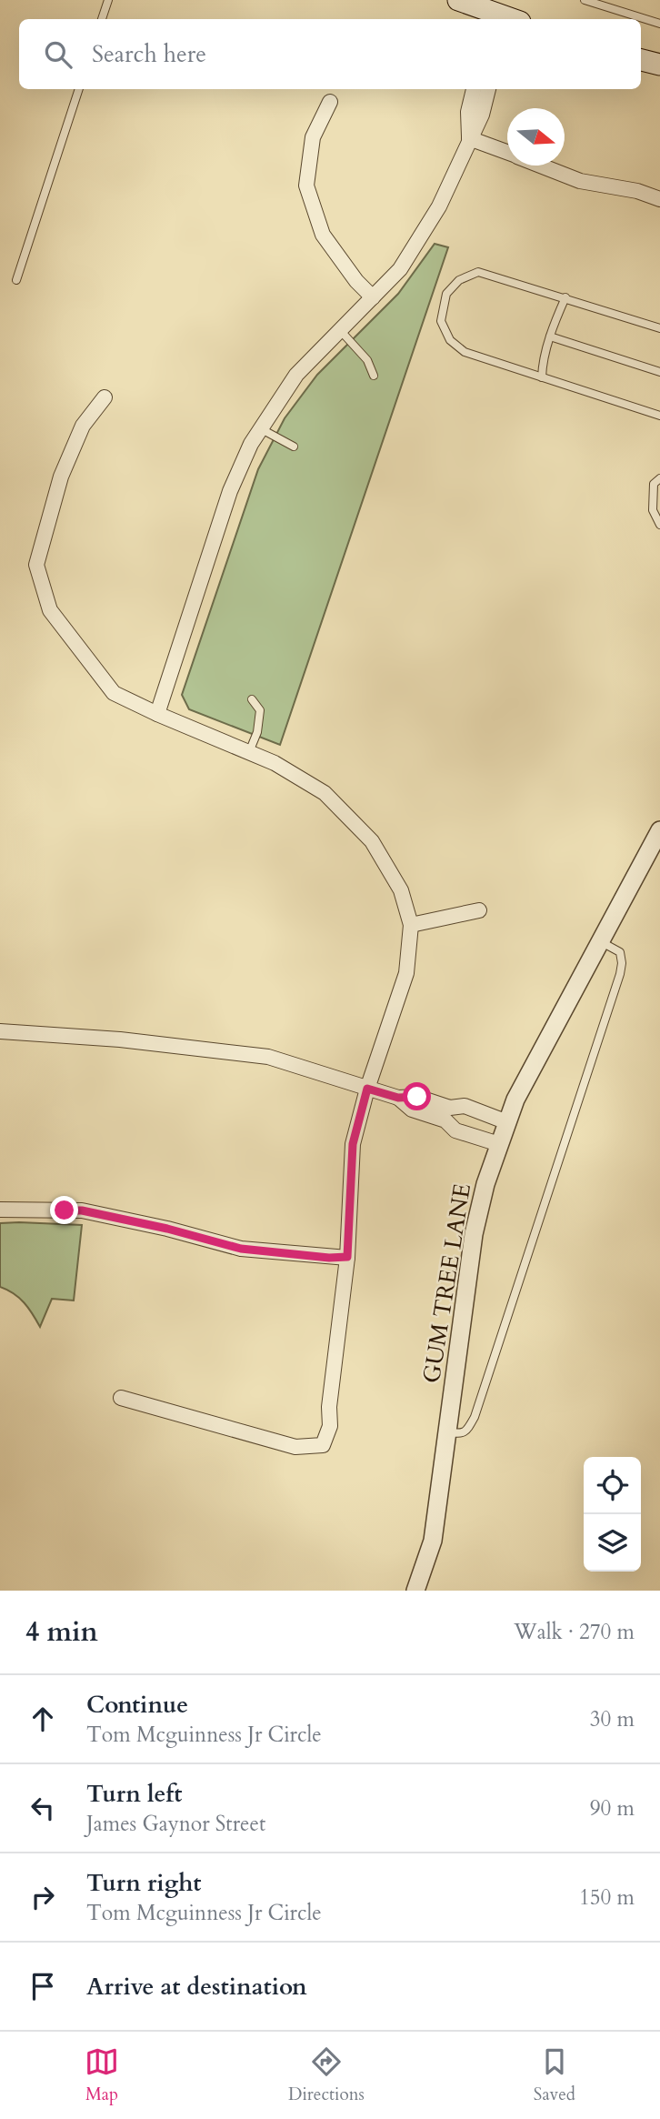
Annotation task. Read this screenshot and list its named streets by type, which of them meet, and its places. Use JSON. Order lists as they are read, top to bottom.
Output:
{
  "streets": {
    "street": ["GUM TREE LANE"]
  },
  "north": "right",
  "page": {
    "search": "Search here",
    "heading": ["4 min", "Walk · 270 m"],
    "list": [
      ["Continue", "Tom Mcguinness Jr Circle", "30 m"],
      ["Turn left", "James Gaynor Street", "90 m"],
      ["Turn right", "Tom Mcguinness Jr Circle", "150 m"],
      "Arrive at destination"
    ],
    "nav": ["Map", "Directions", "Saved"]
  }
}
